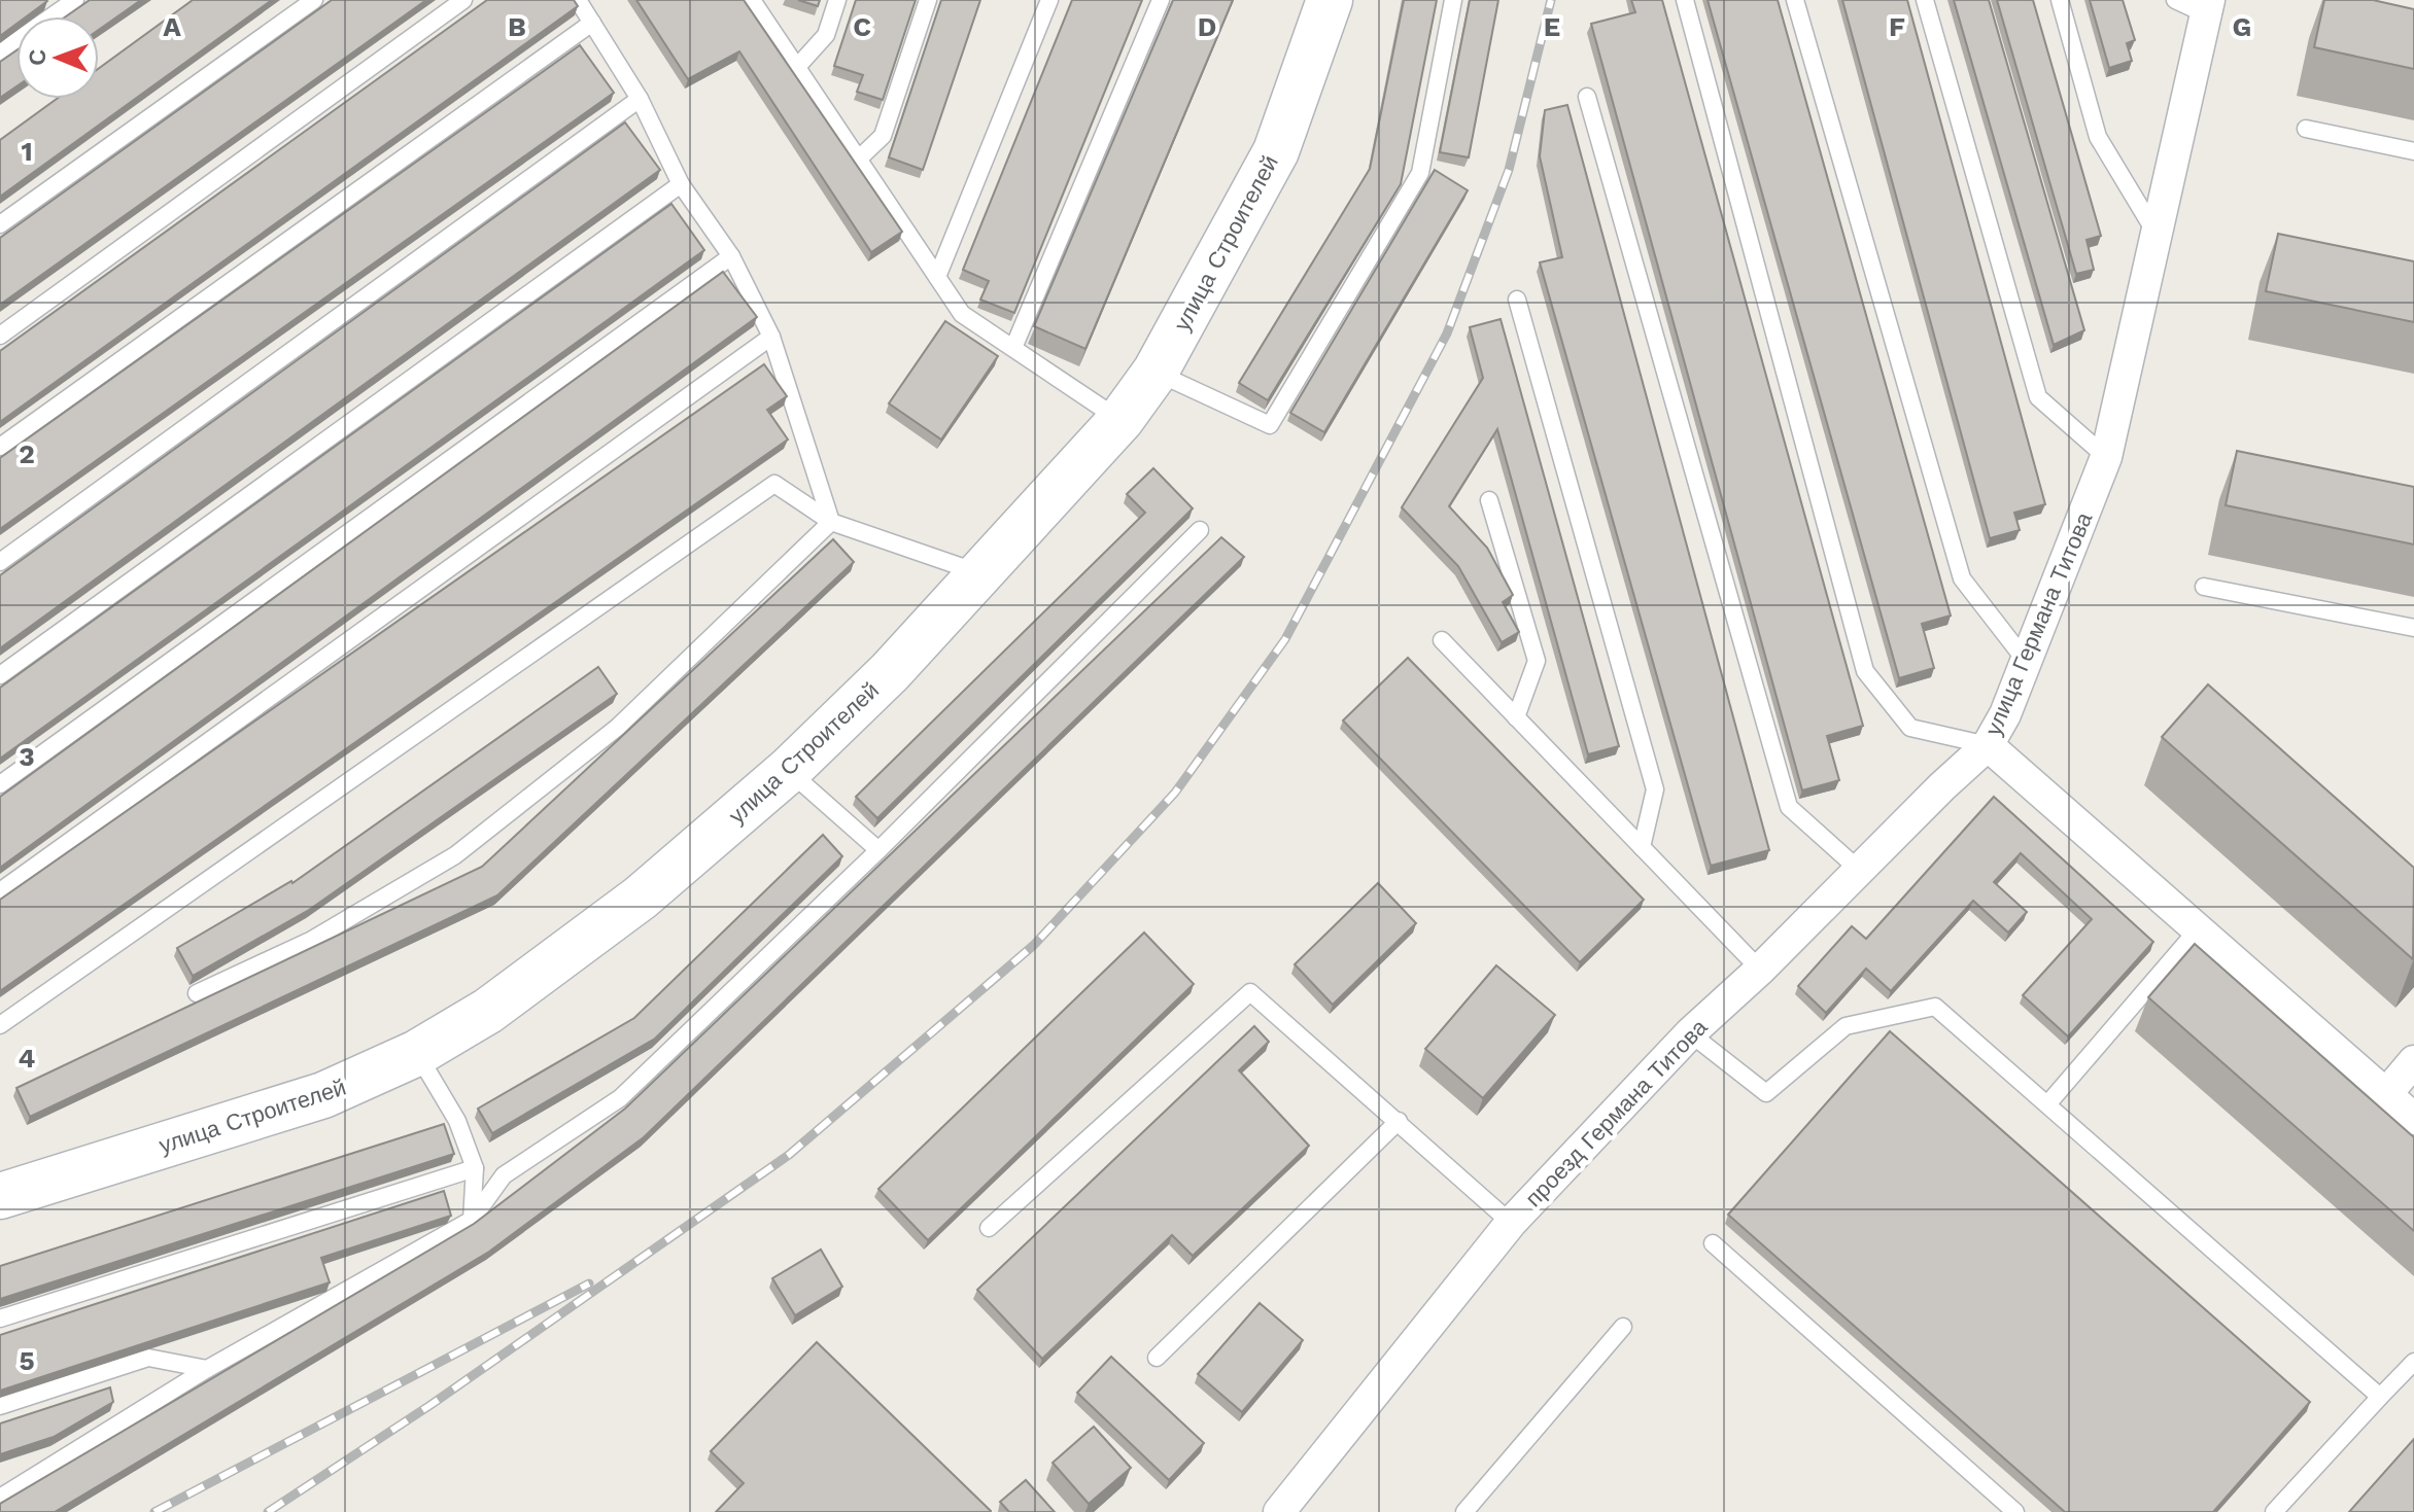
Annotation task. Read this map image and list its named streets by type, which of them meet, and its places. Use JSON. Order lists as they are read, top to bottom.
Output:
{
  "streets": {
    "main road": ["улица Строителей"],
    "street": ["улица Германа Титова", "проезд Германа Титова"]
  },
  "crossings": [
    ["улица Германа Титова", "проезд Германа Титова"]
  ],
  "north": "left",
  "grid": {
    "columns": [
      "A",
      "B",
      "C",
      "D",
      "E",
      "F",
      "G"
    ],
    "rows": [
      "1",
      "2",
      "3",
      "4",
      "5"
    ]
  }
}
